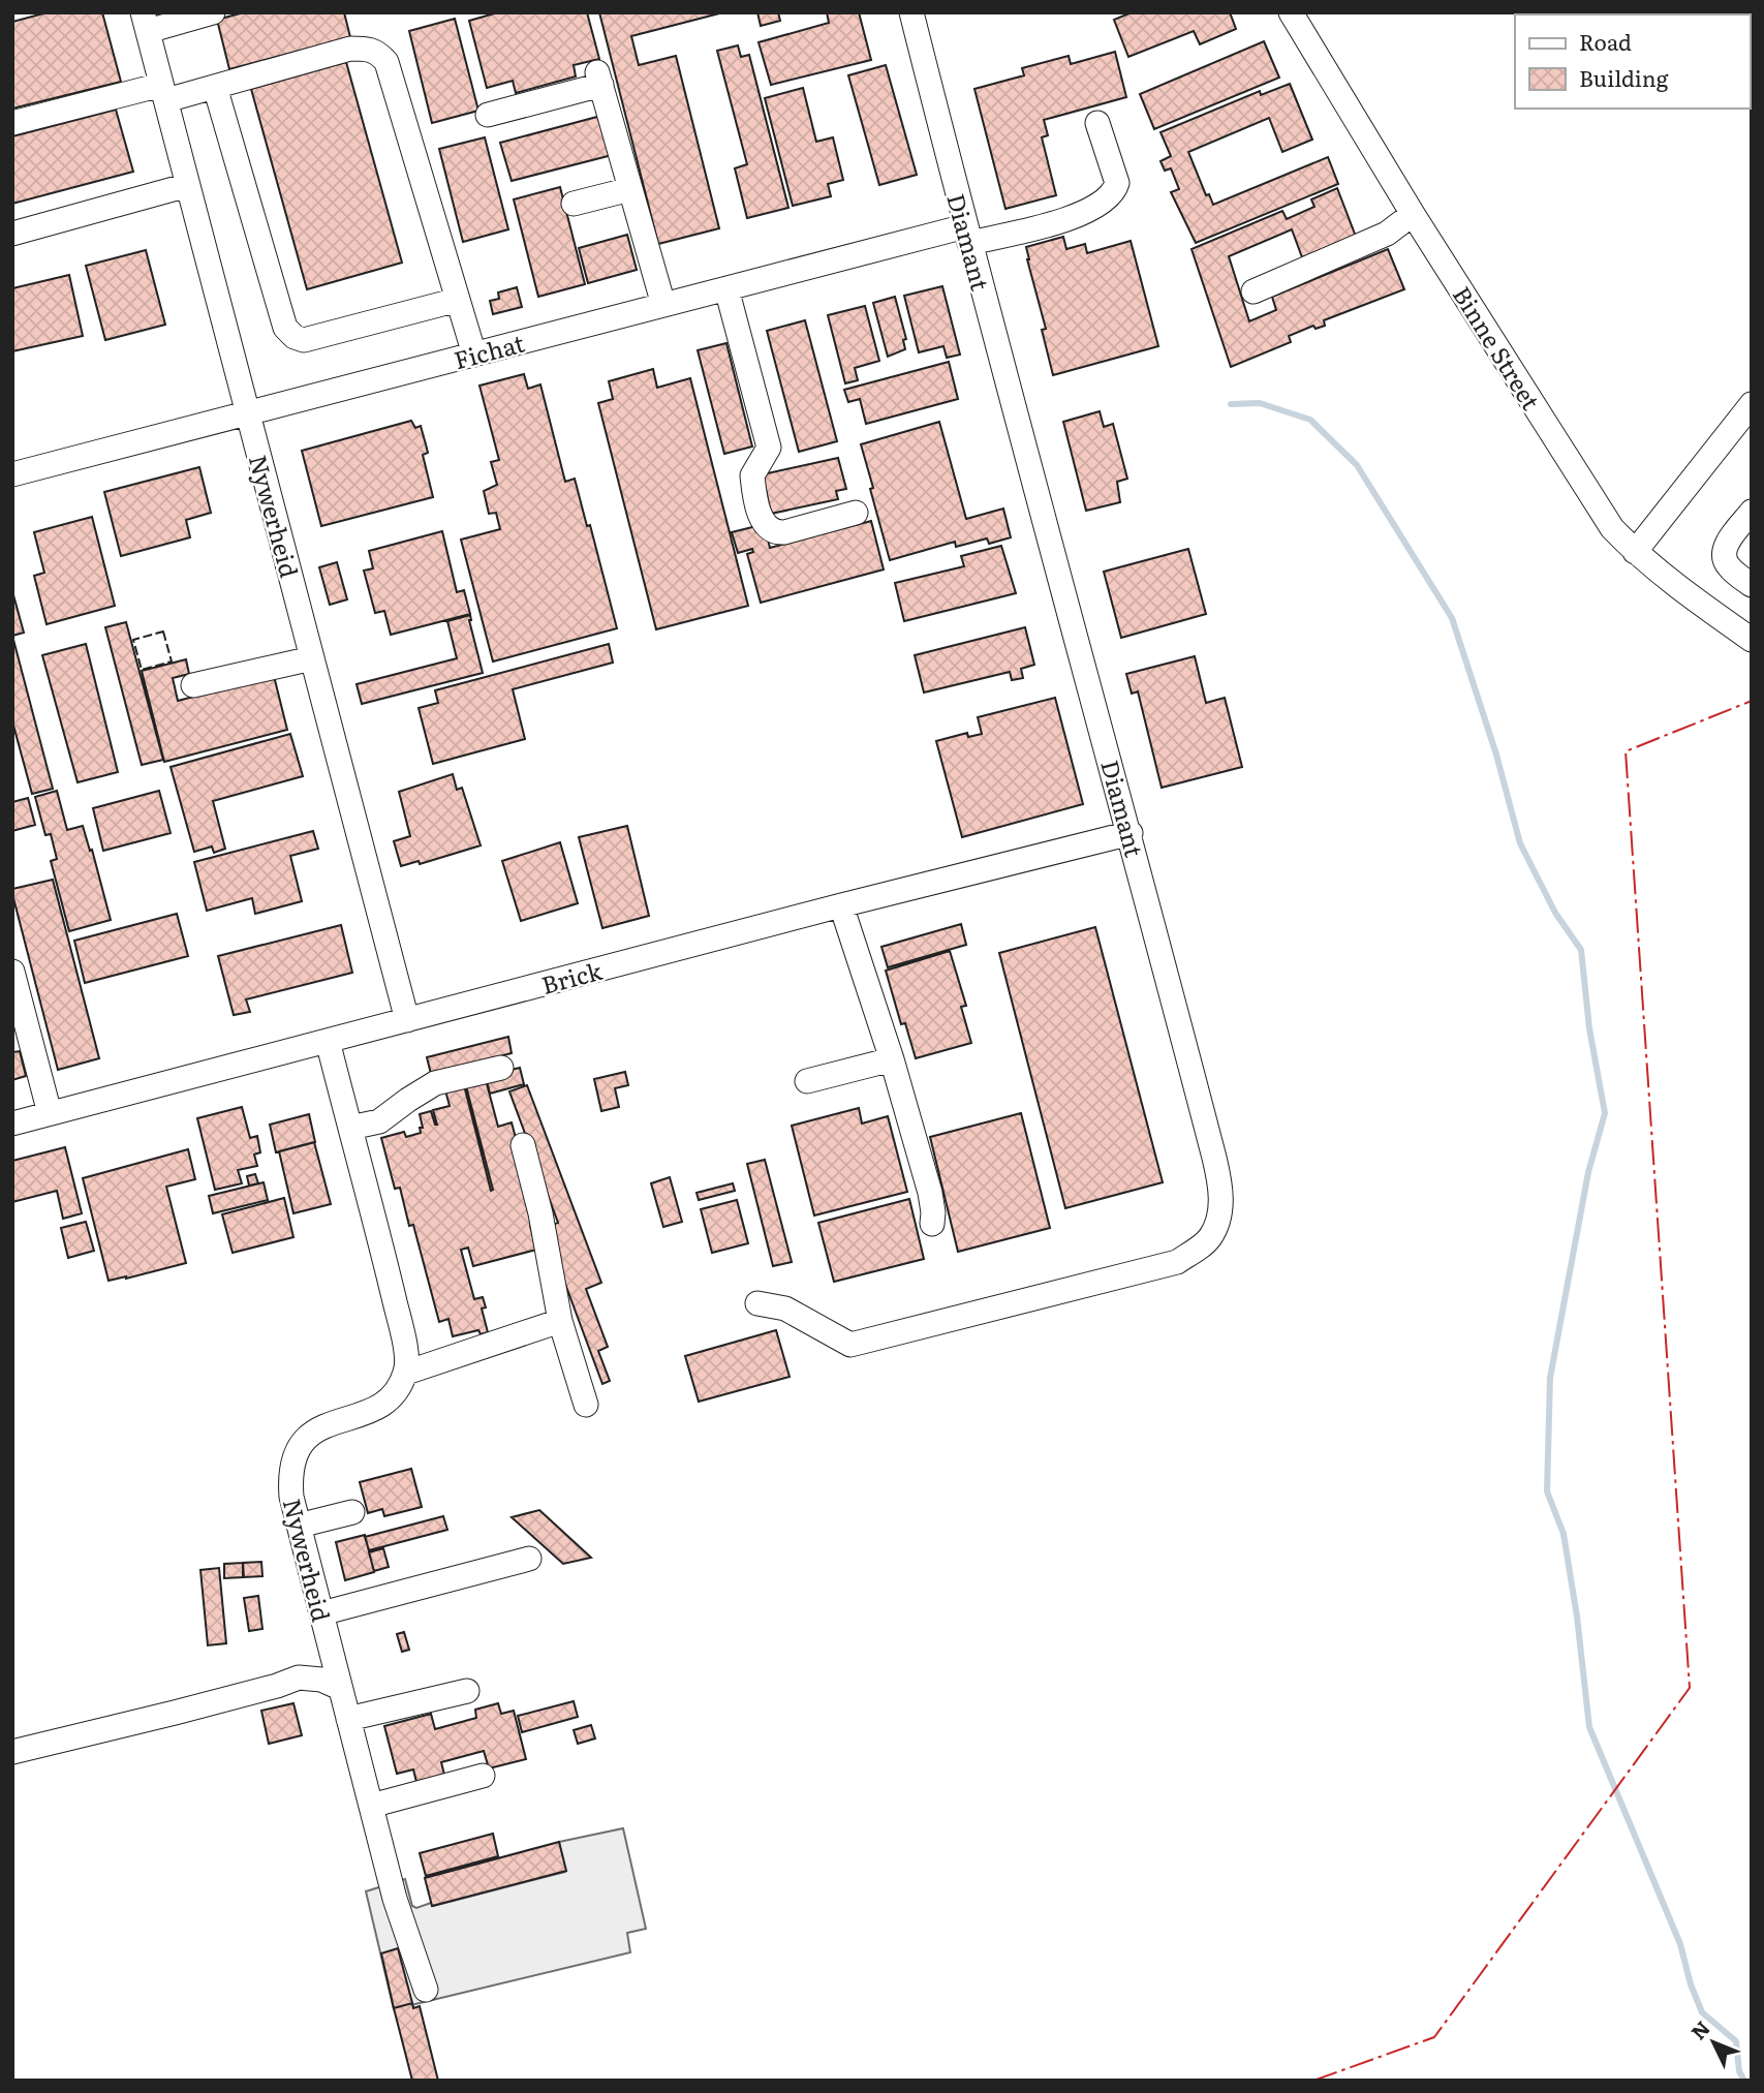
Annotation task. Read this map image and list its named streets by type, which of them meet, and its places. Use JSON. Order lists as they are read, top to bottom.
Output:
{
  "streets": {
    "street": [
      "Diamant",
      "Binne Street",
      "Fichat",
      "Nywerheid",
      "Brick"
    ]
  },
  "crossings": [
    ["Diamant", "Fichat"],
    ["Diamant", "Brick"],
    ["Fichat", "Nywerheid"],
    ["Nywerheid", "Brick"]
  ],
  "legend": ["Road", "Building"],
  "north": "top left"
}
